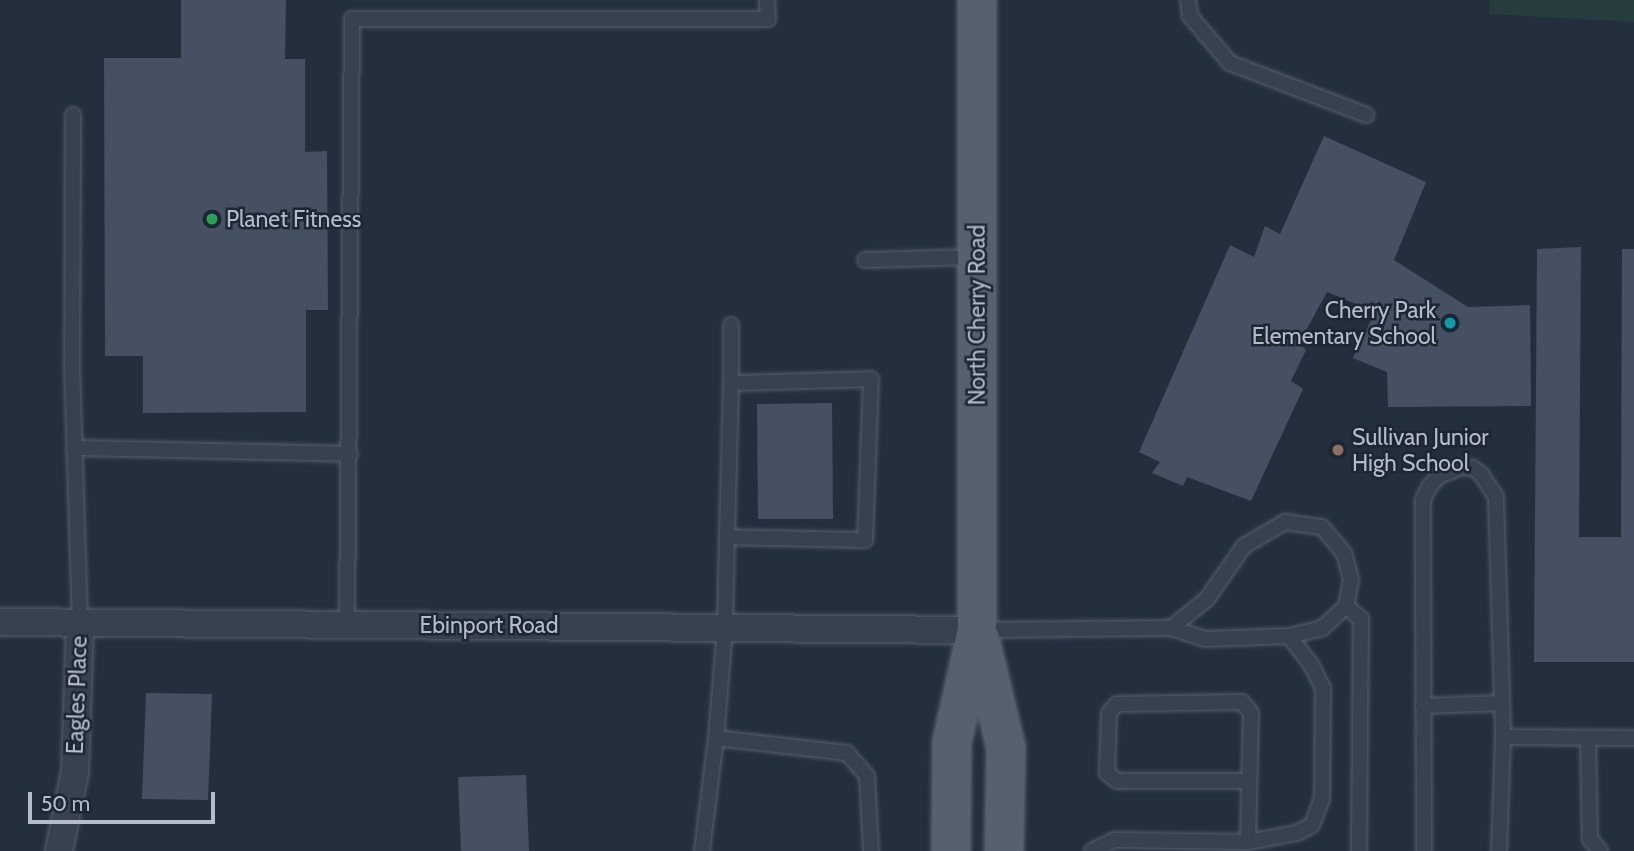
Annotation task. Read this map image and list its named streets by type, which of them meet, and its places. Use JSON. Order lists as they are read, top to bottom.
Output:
{
  "streets": {
    "main road": ["North Cherry Road"],
    "street": ["Ebinport Road", "Eagles Place"]
  },
  "crossings": [
    ["North Cherry Road", "Ebinport Road"],
    ["Ebinport Road", "Eagles Place"]
  ],
  "places": ["Planet Fitness", "Cherry Park Elementary School", "Sullivan Junior High School"],
  "scale_bar": "50 m"
}
